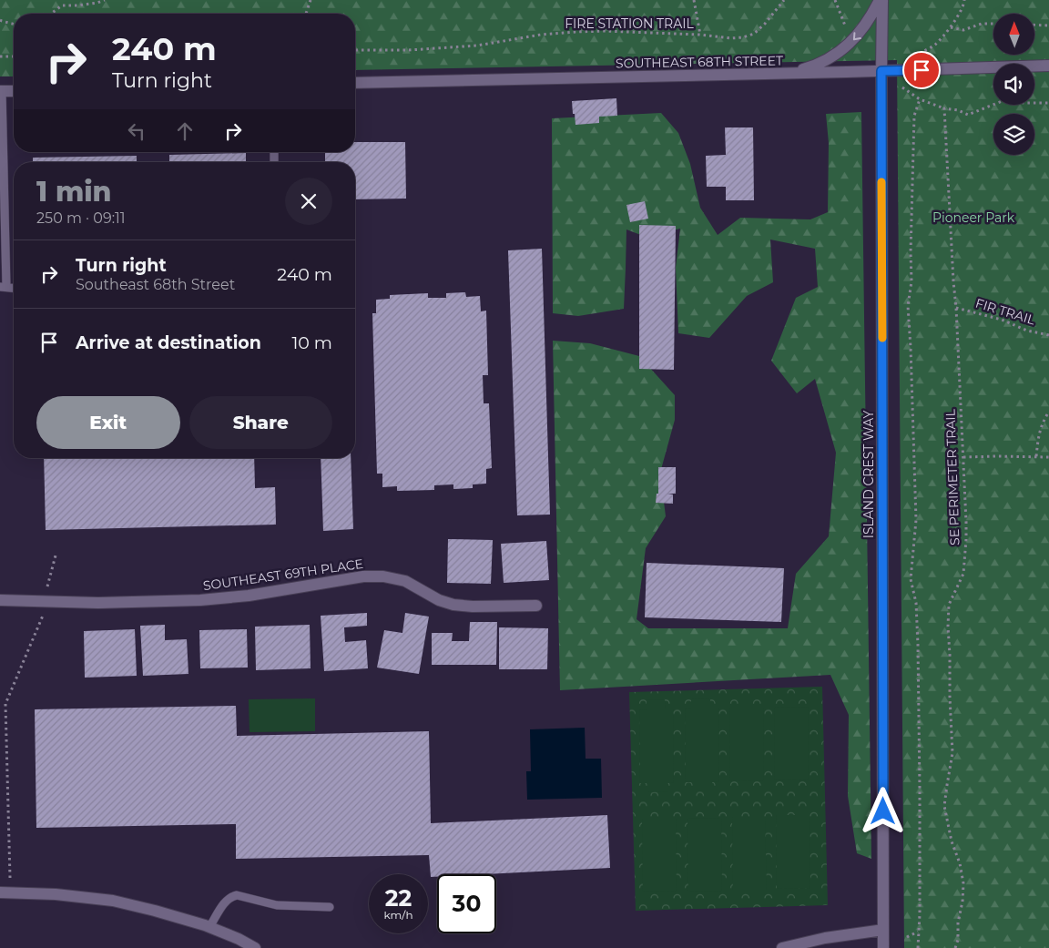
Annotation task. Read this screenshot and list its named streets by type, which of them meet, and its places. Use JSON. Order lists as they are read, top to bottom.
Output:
{
  "streets": {
    "street": ["SOUTHEAST 68TH STREET", "ISLAND CREST WAY", "SOUTHEAST 69TH PLACE"],
    "path": ["FIRE STATION TRAIL", "FIR TRAIL", "SE PERIMETER TRAIL"]
  },
  "crossings": [
    ["SOUTHEAST 68TH STREET", "ISLAND CREST WAY"],
    ["FIR TRAIL", "SE PERIMETER TRAIL"]
  ],
  "parks": ["Pioneer Park"],
  "north": "top",
  "page": {
    "turn": ["240 m", "Turn right"],
    "heading": ["1 min", "250 m · 09:11"],
    "list": [
      {
        "name": "Turn right",
        "note": "Southeast 68th Street",
        "value": "240 m"
      },
      {
        "name": "Arrive at destination",
        "value": "10 m"
      }
    ],
    "buttons": ["Exit", "Share"],
    "speed": "22 km/h",
    "limit": "30"
  }
}
